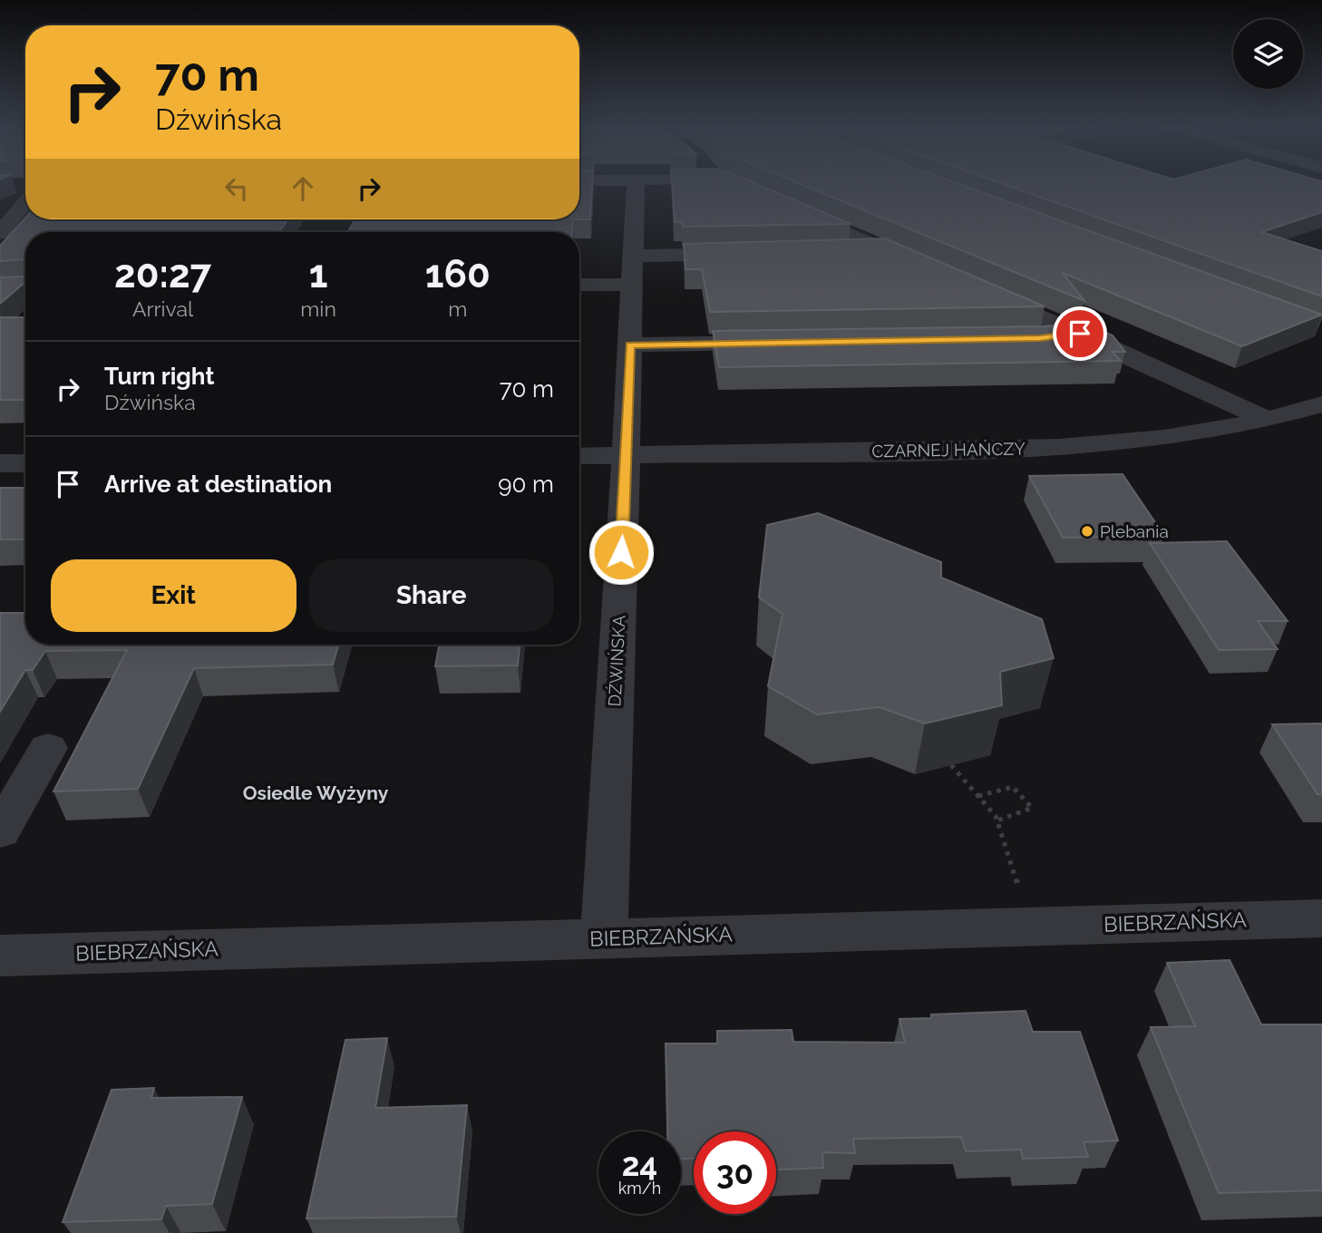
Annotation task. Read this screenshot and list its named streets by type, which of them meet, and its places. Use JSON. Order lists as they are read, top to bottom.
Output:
{
  "streets": {
    "street": ["CZARNEJ HAŃCZY", "DŹWIŃSKA", "BIEBRZAŃSKA"]
  },
  "crossings": [
    ["CZARNEJ HAŃCZY", "DŹWIŃSKA"],
    ["DŹWIŃSKA", "BIEBRZAŃSKA"]
  ],
  "districts": ["Osiedle Wyżyny"],
  "places": ["Plebania"],
  "page": {
    "turn": ["70 m", "Dźwińska"],
    "eta": [
      "20:27",
      "Arrival",
      "1",
      "min",
      "160",
      "m"
    ],
    "list": [
      {
        "name": "Turn right",
        "note": "Dźwińska",
        "value": "70 m"
      },
      {
        "name": "Arrive at destination",
        "value": "90 m"
      }
    ],
    "buttons": ["Exit", "Share"],
    "speed": "24 km/h",
    "limit": "30"
  }
}
